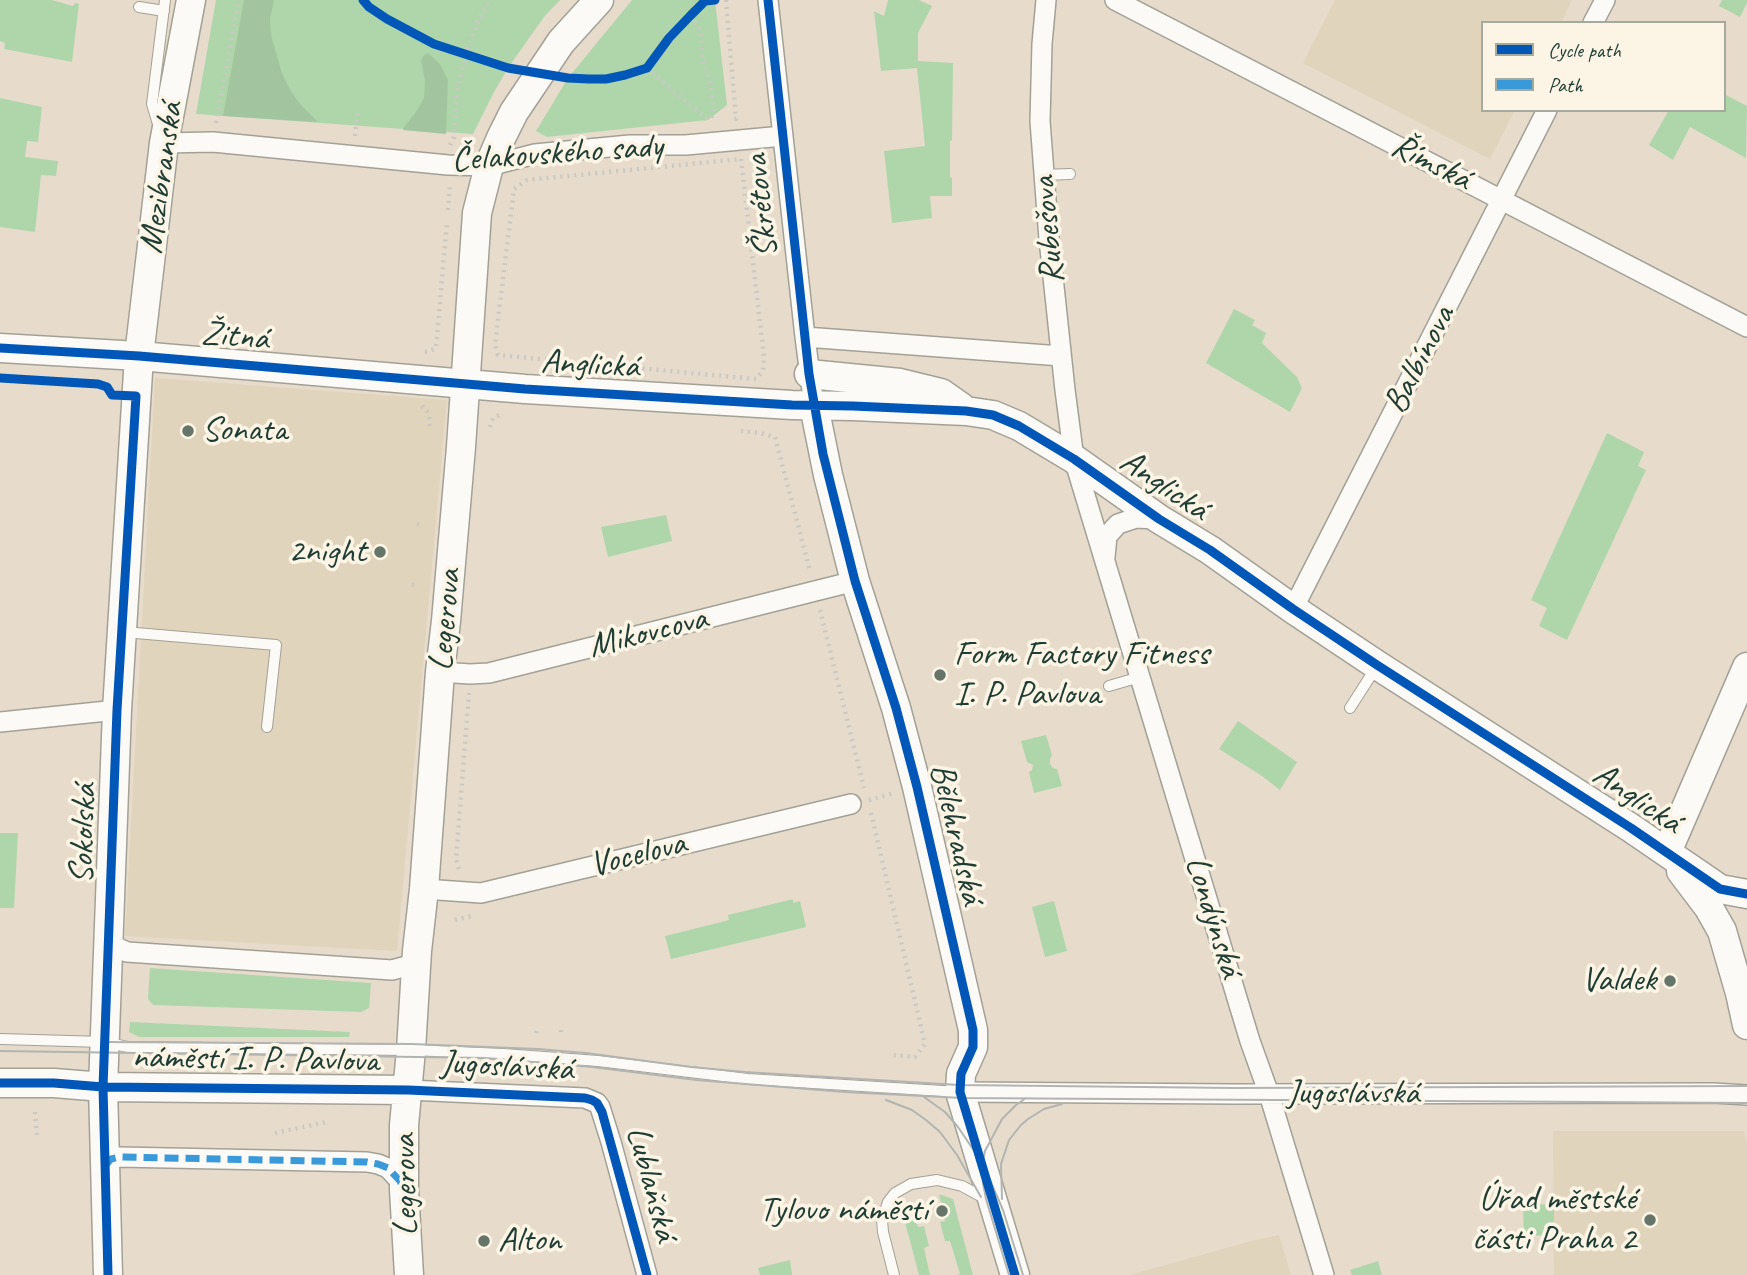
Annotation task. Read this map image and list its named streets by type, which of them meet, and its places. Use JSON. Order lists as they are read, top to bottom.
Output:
{
  "streets": {
    "street": [
      "Čelakovského sady",
      "Římská",
      "Mezibranská",
      "Škrétova",
      "Rubešova",
      "Žitná",
      "Balbínova",
      "Anglická",
      "Legerova",
      "Mikovcova",
      "Sokolská",
      "Bělehradská",
      "Vocelova",
      "Londýnská",
      "náměstí I. P. Pavlova",
      "Jugoslávská",
      "Lublaňská"
    ]
  },
  "crossings": [
    ["Čelakovského sady", "Mezibranská"],
    ["Čelakovského sady", "Škrétova"],
    ["Čelakovského sady", "Legerova"],
    ["Římská", "Balbínova"],
    ["Mezibranská", "Žitná"],
    ["Mezibranská", "Sokolská"],
    ["Škrétova", "Anglická"],
    ["Škrétova", "Bělehradská"],
    ["Rubešova", "Anglická"],
    ["Rubešova", "Londýnská"],
    ["Žitná", "Anglická"],
    ["Žitná", "Legerova"],
    ["Žitná", "Sokolská"],
    ["Balbínova", "Anglická"],
    ["Anglická", "Legerova"],
    ["Anglická", "Bělehradská"],
    ["Anglická", "Londýnská"],
    ["Legerova", "Mikovcova"],
    ["Legerova", "Vocelova"],
    ["Legerova", "náměstí I. P. Pavlova"],
    ["Legerova", "Jugoslávská"],
    ["Mikovcova", "Bělehradská"],
    ["Sokolská", "náměstí I. P. Pavlova"],
    ["Bělehradská", "Jugoslávská"],
    ["Londýnská", "Jugoslávská"],
    ["náměstí I. P. Pavlova", "Jugoslávská"],
    ["Jugoslávská", "Lublaňská"]
  ],
  "places": [
    "Sonata",
    "2night",
    "Form Factory Fitness I. P. Pavlova",
    "Valdek",
    "Tylovo náměstí",
    "Úřad městské části Praha 2",
    "Alton"
  ],
  "legend": ["Cycle path", "Path"]
}
